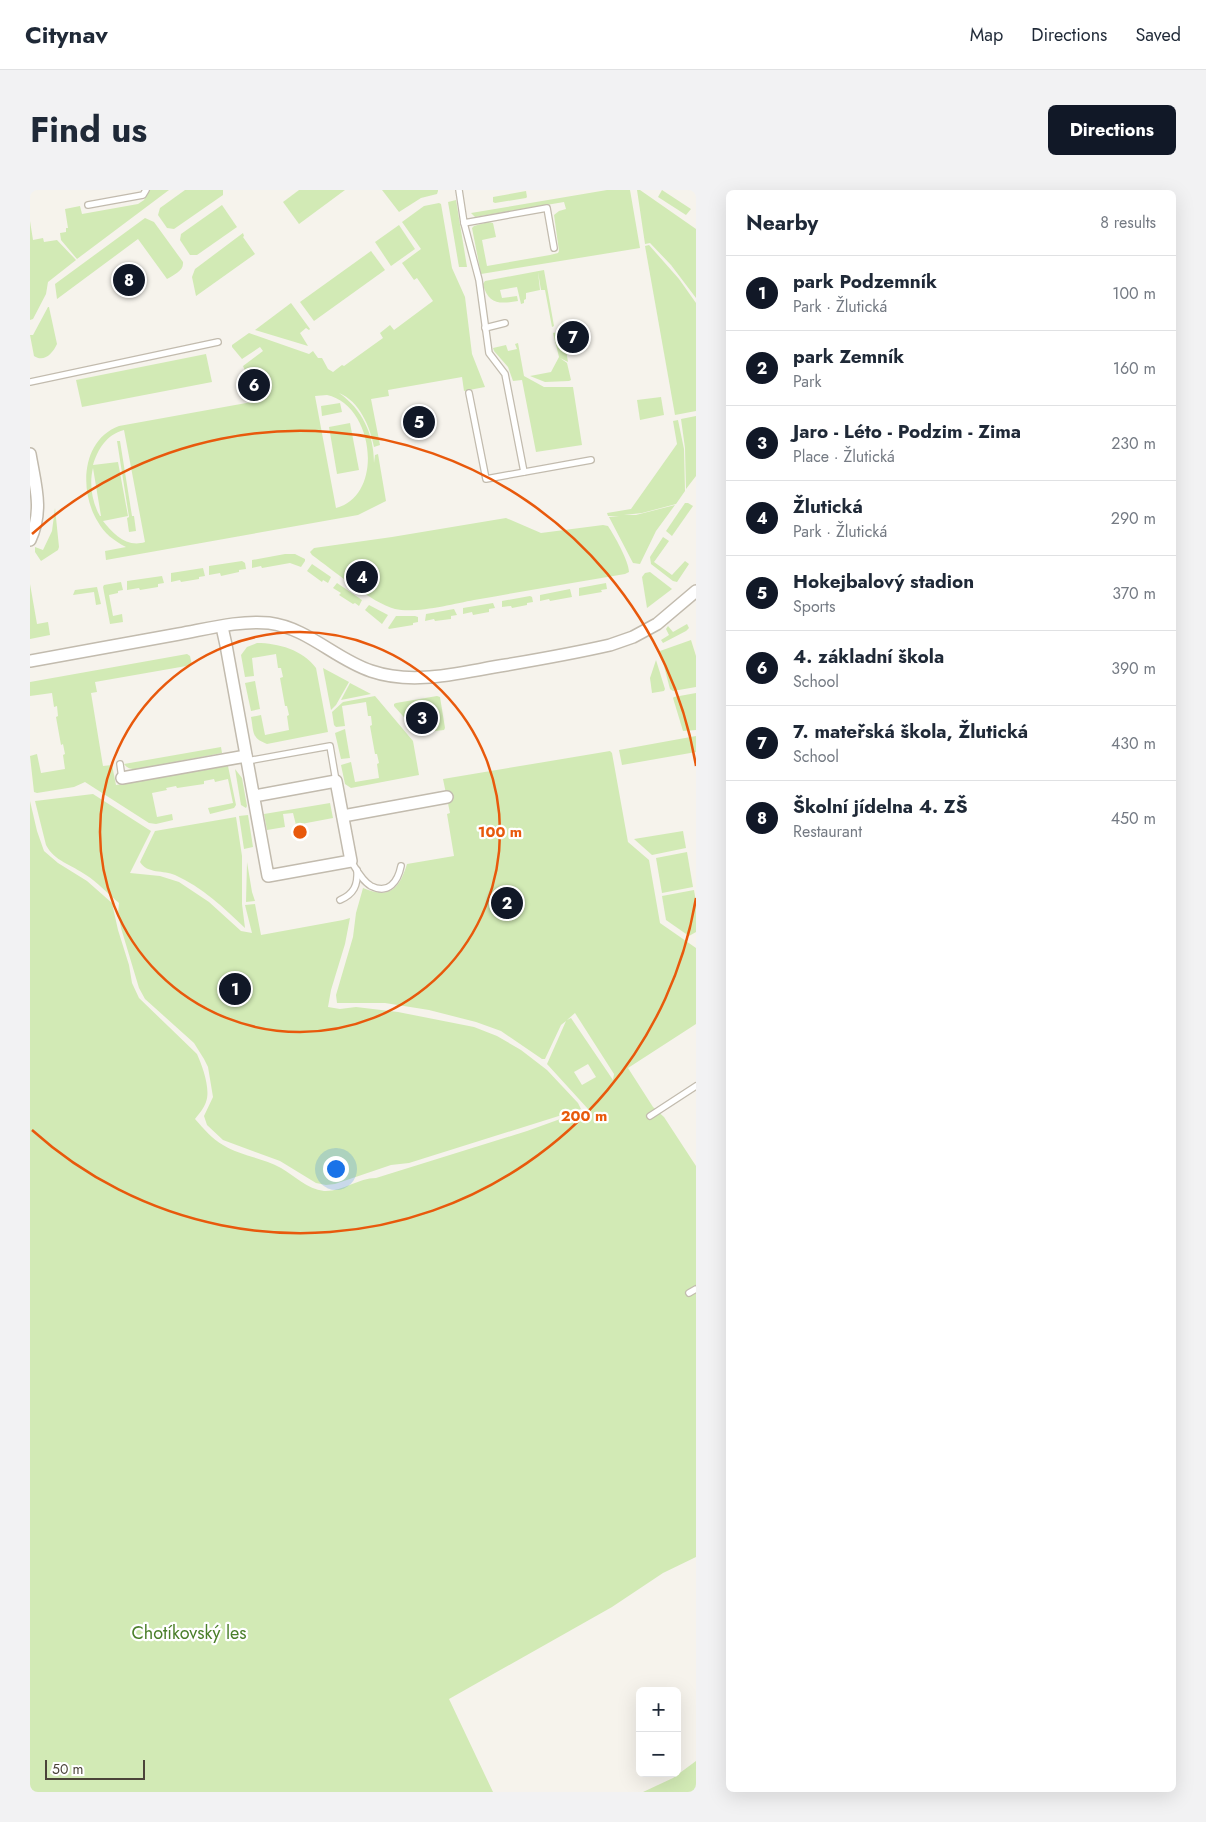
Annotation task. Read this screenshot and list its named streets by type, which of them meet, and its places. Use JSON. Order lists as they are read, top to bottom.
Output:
{
  "parks": ["Chotíkovský les"],
  "scale_bar": "50 m",
  "page": {
    "header": "Citynav",
    "nav": ["Map", "Directions", "Saved"],
    "title": "Find us",
    "buttons": "Directions",
    "heading": ["Nearby", "8 results"],
    "list": [
      {
        "mark": "1",
        "name": "park Podzemník",
        "note": "Park · Žlutická",
        "value": "100 m"
      },
      {
        "mark": "2",
        "name": "park Zemník",
        "note": "Park",
        "value": "160 m"
      },
      {
        "mark": "3",
        "name": "Jaro - Léto - Podzim - Zima",
        "note": "Place · Žlutická",
        "value": "230 m"
      },
      {
        "mark": "4",
        "name": "Žlutická",
        "note": "Park · Žlutická",
        "value": "290 m"
      },
      {
        "mark": "5",
        "name": "Hokejbalový stadion",
        "note": "Sports",
        "value": "370 m"
      },
      {
        "mark": "6",
        "name": "4. základní škola",
        "note": "School",
        "value": "390 m"
      },
      {
        "mark": "7",
        "name": "7. mateřská škola, Žlutická",
        "note": "School",
        "value": "430 m"
      },
      {
        "mark": "8",
        "name": "Školní jídelna 4. ZŠ",
        "note": "Restaurant",
        "value": "450 m"
      }
    ],
    "pins": [
      "8",
      "7",
      "6",
      "5",
      "4",
      "3",
      "2",
      "1"
    ],
    "map_buttons": ["+", "−"],
    "scale": "50 m"
  },
  "rings": ["100 m", "200 m"]
}
